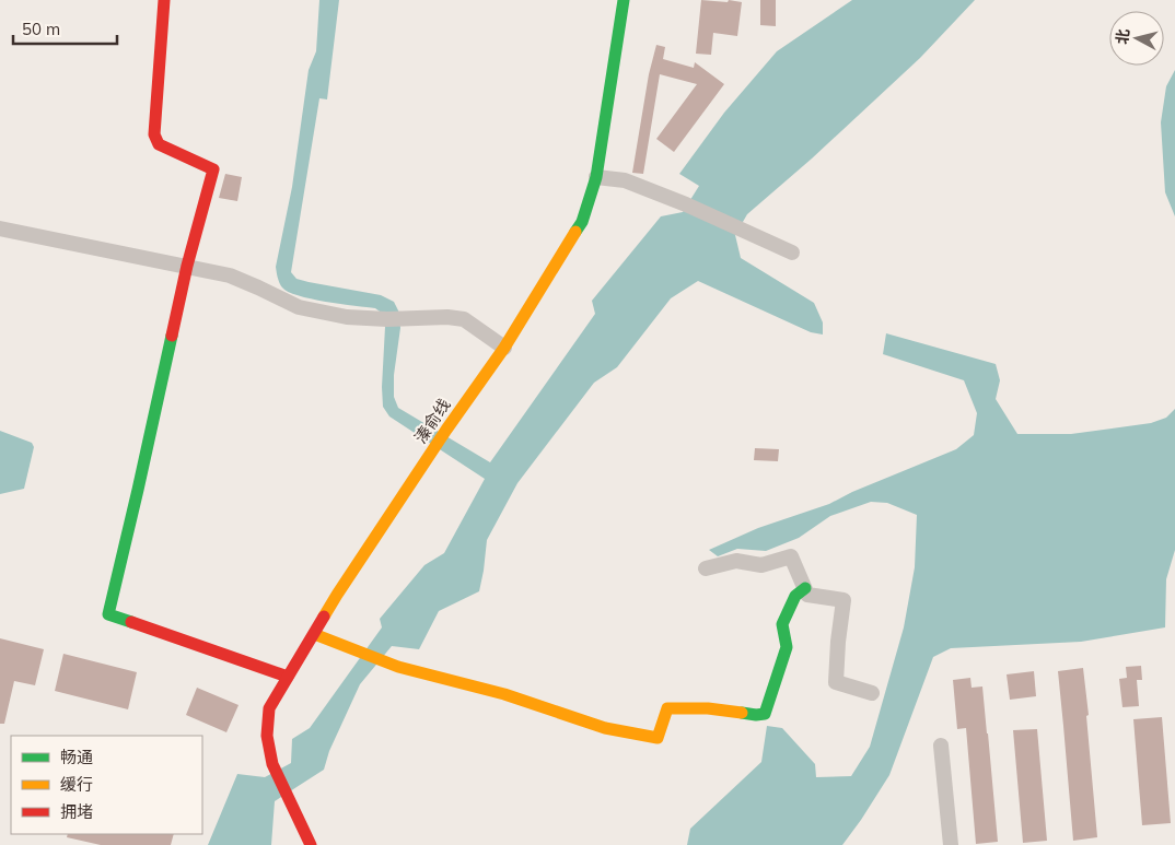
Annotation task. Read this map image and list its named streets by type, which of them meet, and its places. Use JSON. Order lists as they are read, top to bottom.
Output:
{
  "streets": {
    "street": ["溱俞线"]
  },
  "legend": ["畅通", "缓行", "拥堵"],
  "scale_bar": "50 m",
  "north": "left"
}
